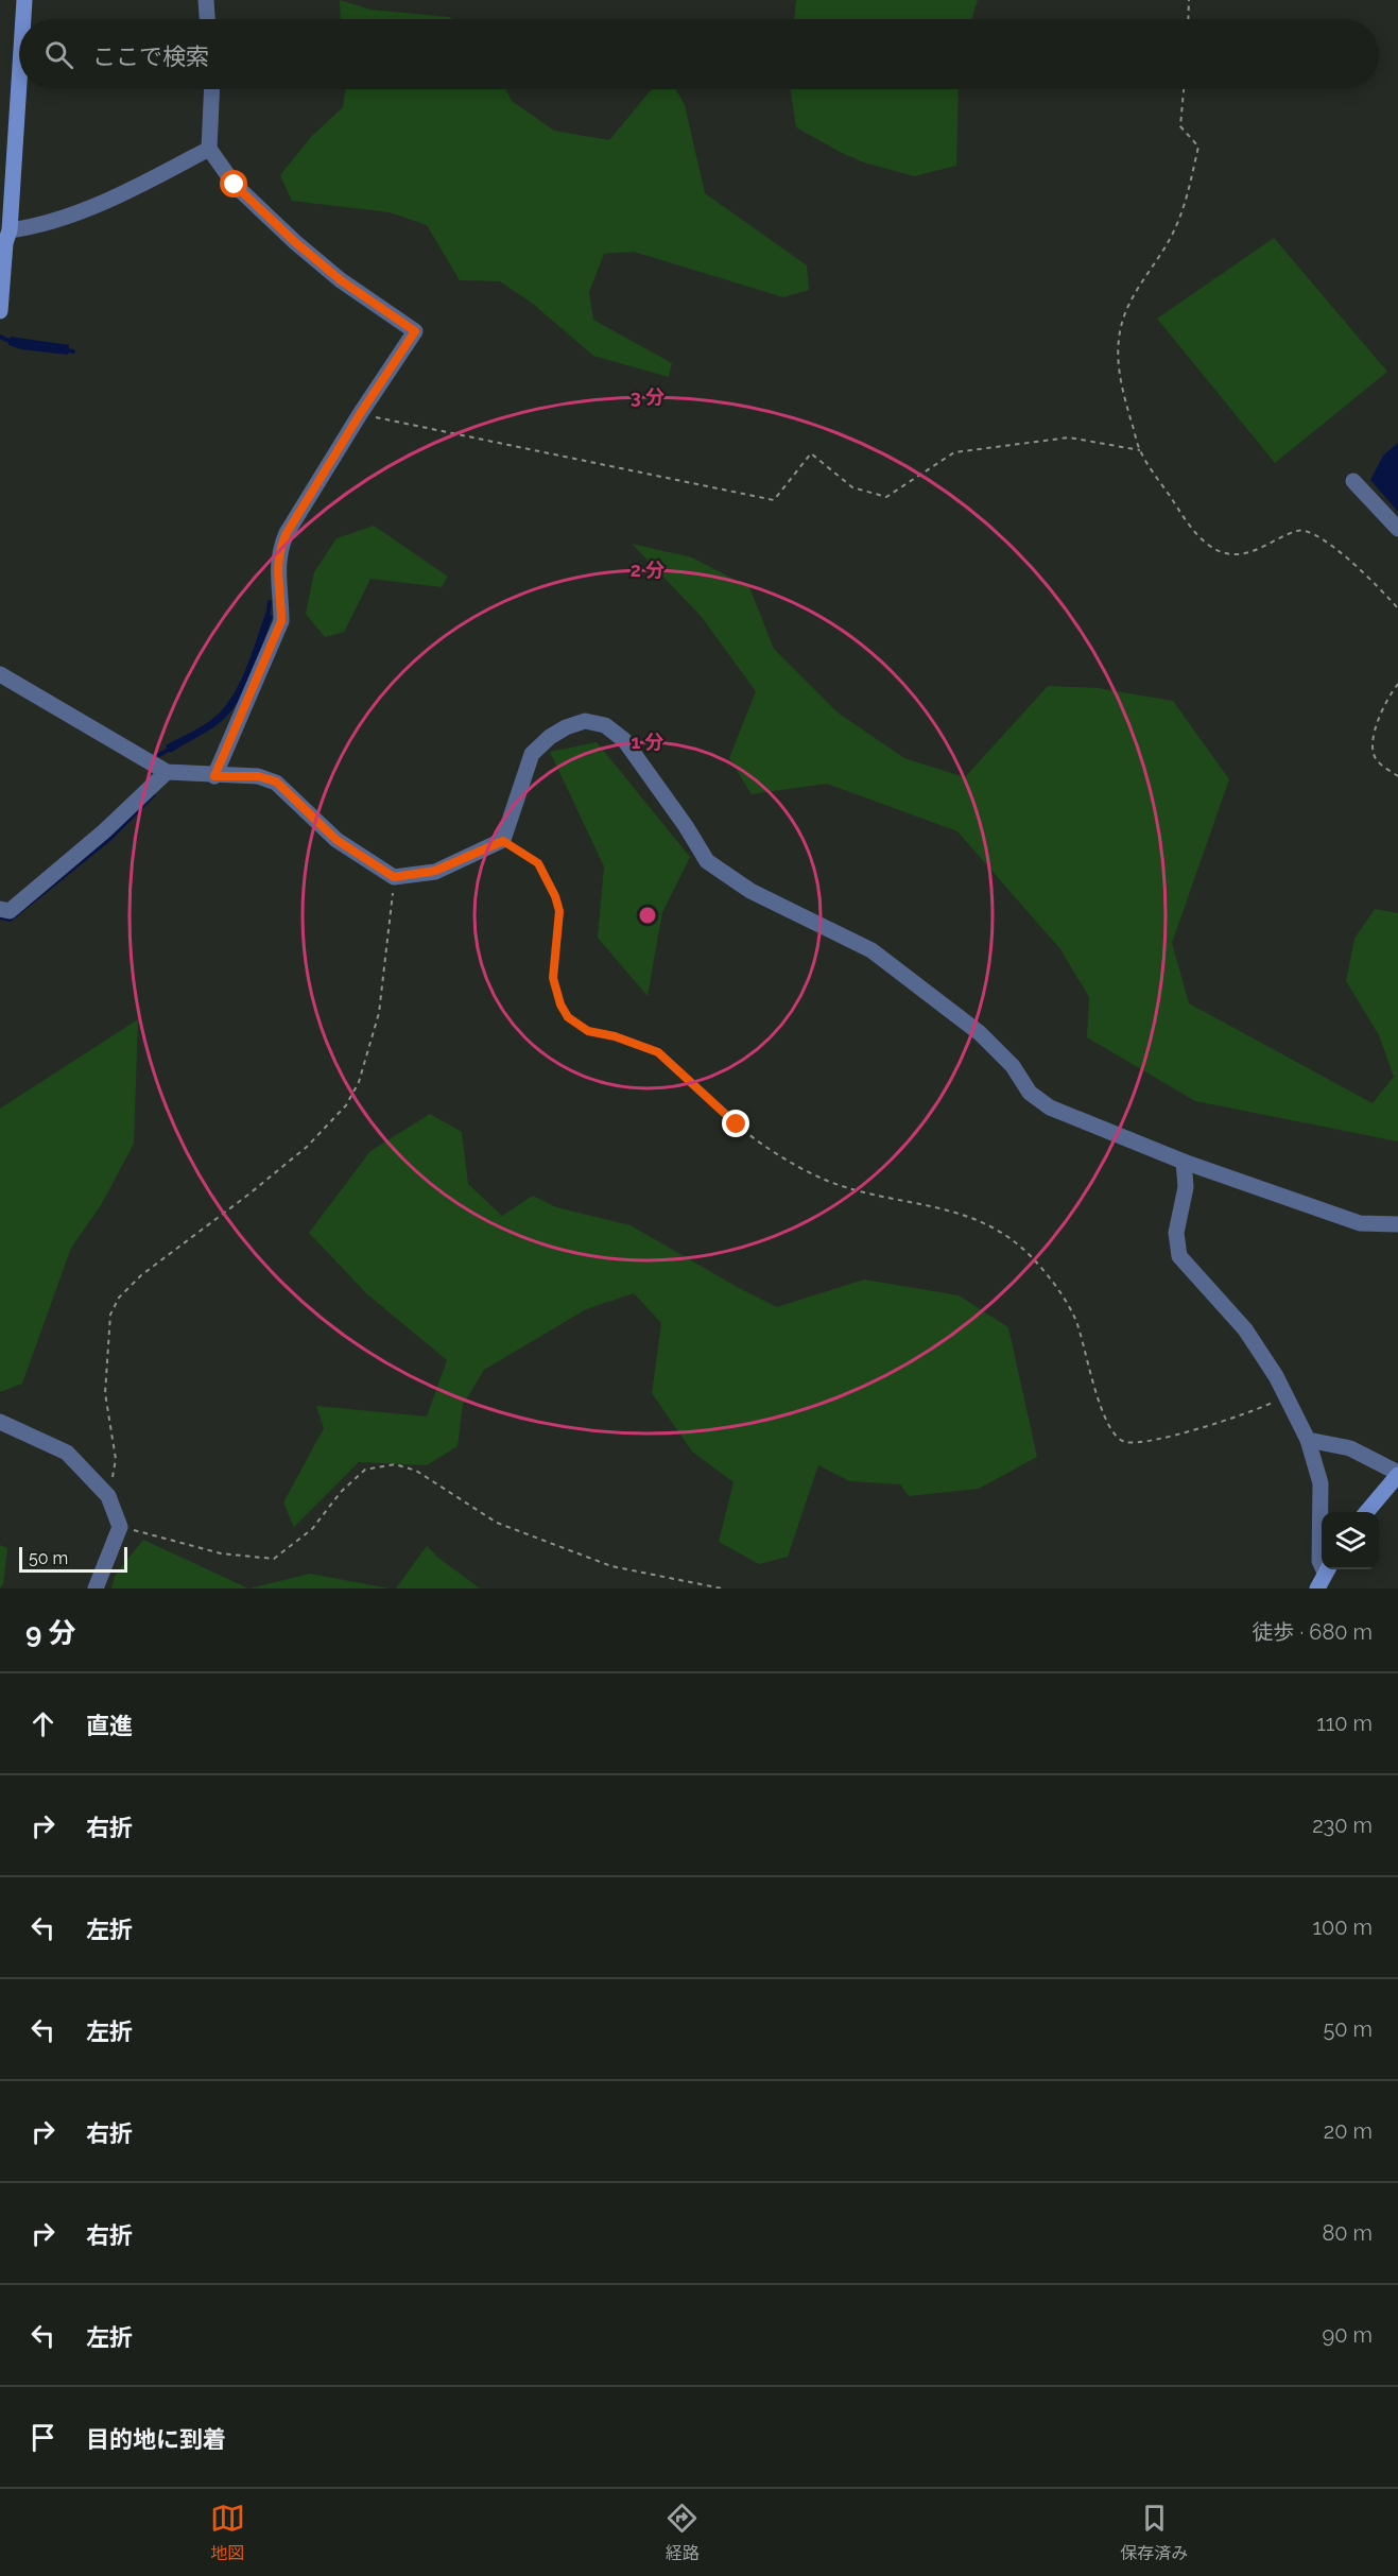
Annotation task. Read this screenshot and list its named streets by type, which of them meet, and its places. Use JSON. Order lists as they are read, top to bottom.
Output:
{
  "scale_bar": "50 m",
  "page": {
    "search": "ここで検索",
    "scale": "50 m",
    "heading": ["9 分", "徒歩 · 680 m"],
    "list": [
      ["直進", "110 m"],
      ["右折", "230 m"],
      ["左折", "100 m"],
      ["左折", "50 m"],
      ["右折", "20 m"],
      ["右折", "80 m"],
      ["左折", "90 m"],
      "目的地に到着"
    ],
    "nav": ["地図", "経路", "保存済み"]
  },
  "rings": ["3 分", "2 分", "1 分"]
}
